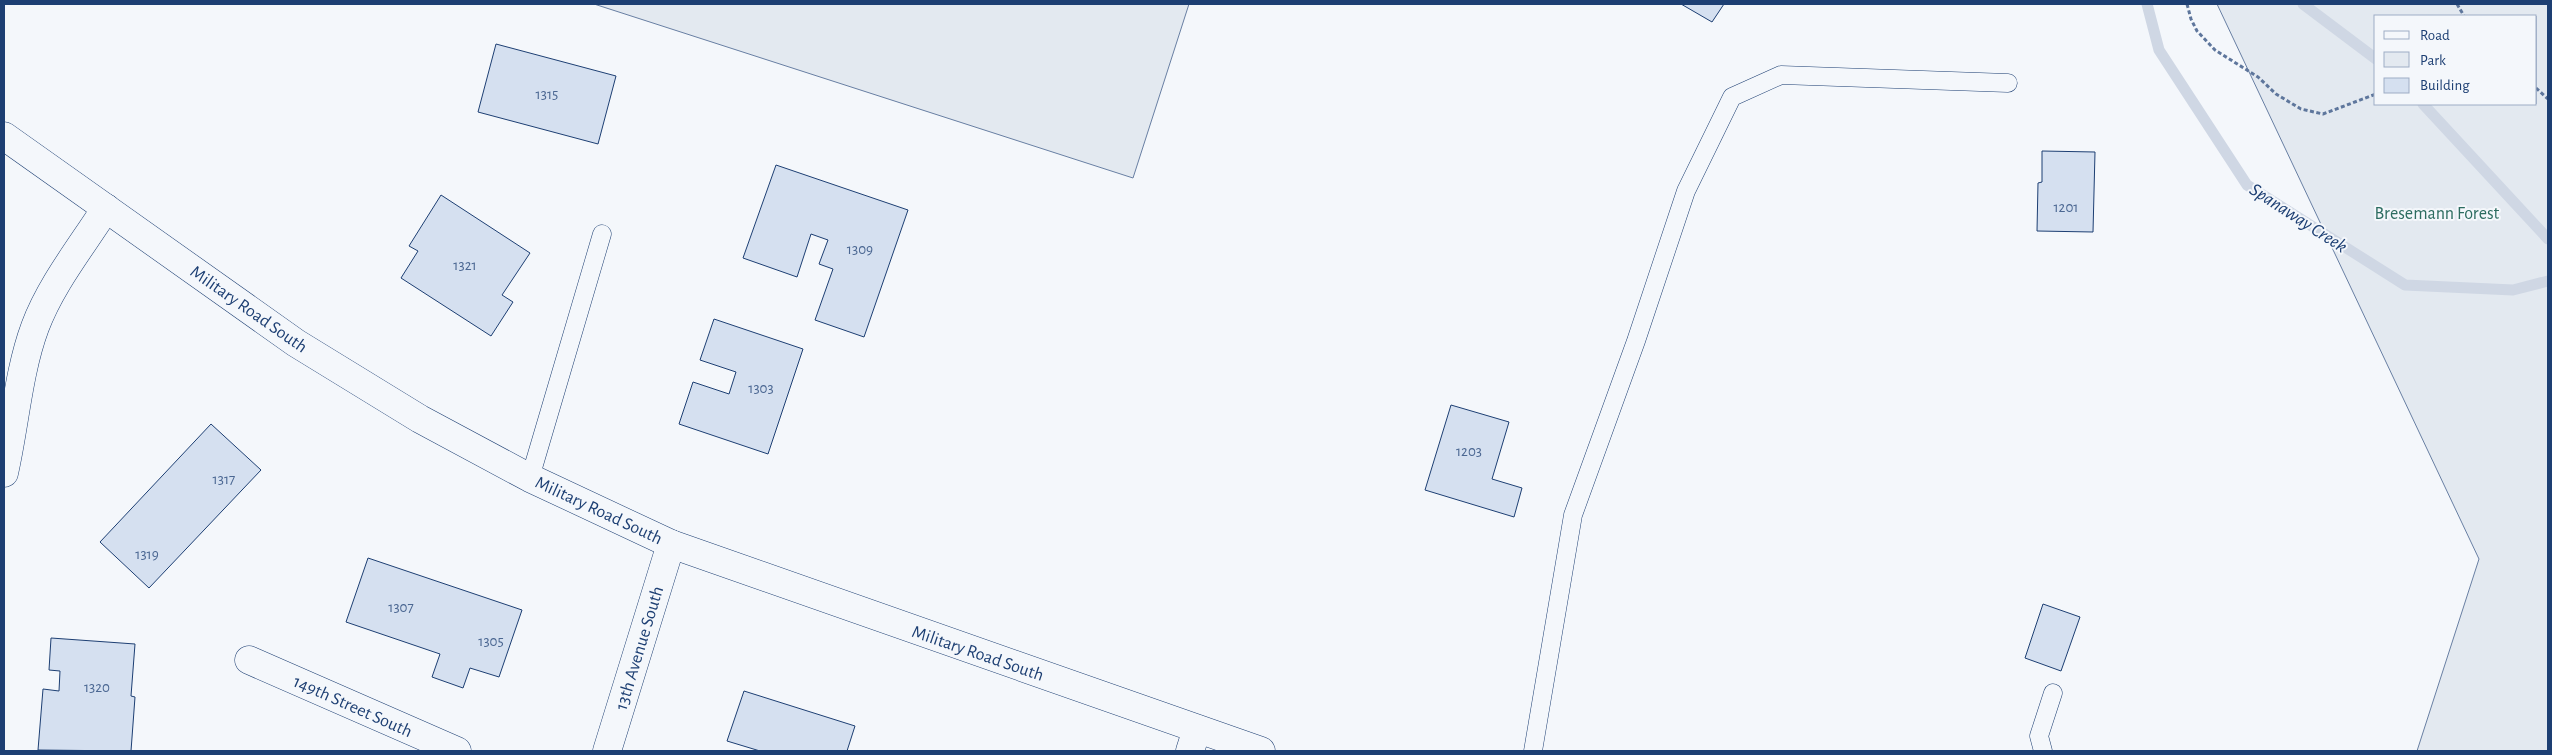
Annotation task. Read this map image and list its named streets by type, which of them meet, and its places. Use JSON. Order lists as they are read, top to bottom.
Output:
{
  "streets": {
    "main road": ["Military Road South", "13th Avenue South", "149th Street South"]
  },
  "crossings": [
    ["Military Road South", "13th Avenue South"]
  ],
  "water": ["Spanaway Creek"],
  "parks": ["Bresemann Forest"],
  "house_numbers": [
    "1315",
    "1201",
    "1309",
    "1321",
    "1303",
    "1203",
    "1317",
    "1319",
    "1307",
    "1305",
    "1320"
  ],
  "legend": ["Road", "Park", "Building"]
}
